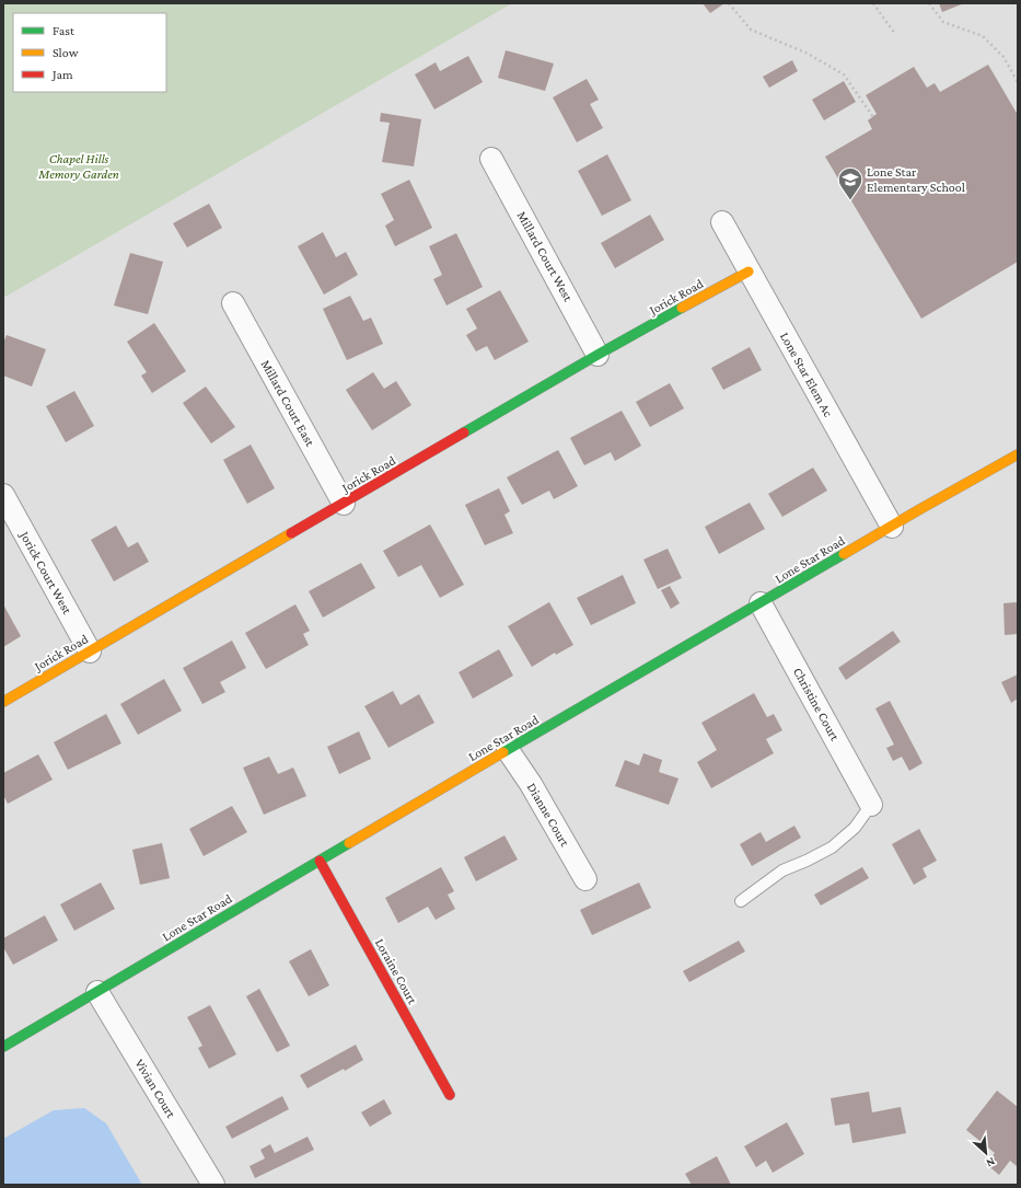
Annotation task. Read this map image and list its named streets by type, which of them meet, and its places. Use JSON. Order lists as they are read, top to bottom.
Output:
{
  "streets": {
    "street": [
      "Millard Court West",
      "Jorick Road",
      "Lone Star Elem Ac",
      "Millard Court East",
      "Lone Star Road",
      "Jorick Court West",
      "Christine Court",
      "Dianne Court",
      "Loraine Court",
      "Vivian Court"
    ]
  },
  "crossings": [
    ["Millard Court West", "Jorick Road"],
    ["Jorick Road", "Lone Star Elem Ac"],
    ["Jorick Road", "Millard Court East"],
    ["Jorick Road", "Jorick Court West"],
    ["Lone Star Elem Ac", "Lone Star Road"],
    ["Lone Star Road", "Christine Court"],
    ["Lone Star Road", "Dianne Court"],
    ["Lone Star Road", "Loraine Court"],
    ["Lone Star Road", "Vivian Court"]
  ],
  "parks": ["Chapel Hills Memory Garden"],
  "places": {
    "school or university": ["Lone Star Elementary School"]
  },
  "legend": ["Fast", "Slow", "Jam"],
  "north": "bottom right"
}
